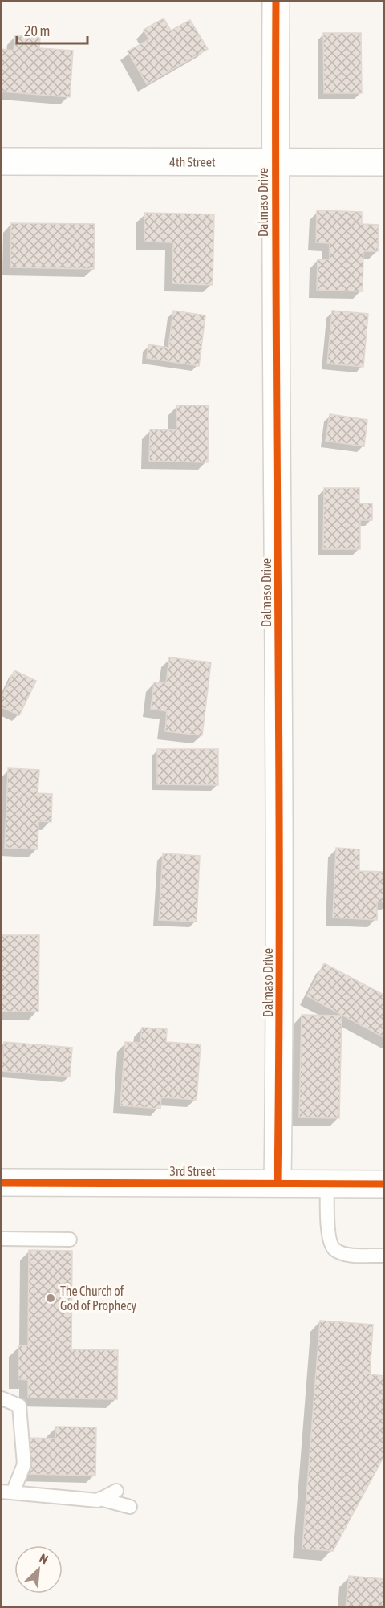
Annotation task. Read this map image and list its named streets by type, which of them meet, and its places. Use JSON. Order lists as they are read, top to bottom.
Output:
{
  "streets": {
    "street": ["4th Street", "Dalmaso Drive", "3rd Street"]
  },
  "crossings": [
    ["4th Street", "Dalmaso Drive"],
    ["Dalmaso Drive", "3rd Street"]
  ],
  "places": ["The Church of God of Prophecy"],
  "scale_bar": "20 m",
  "north": "top right"
}
